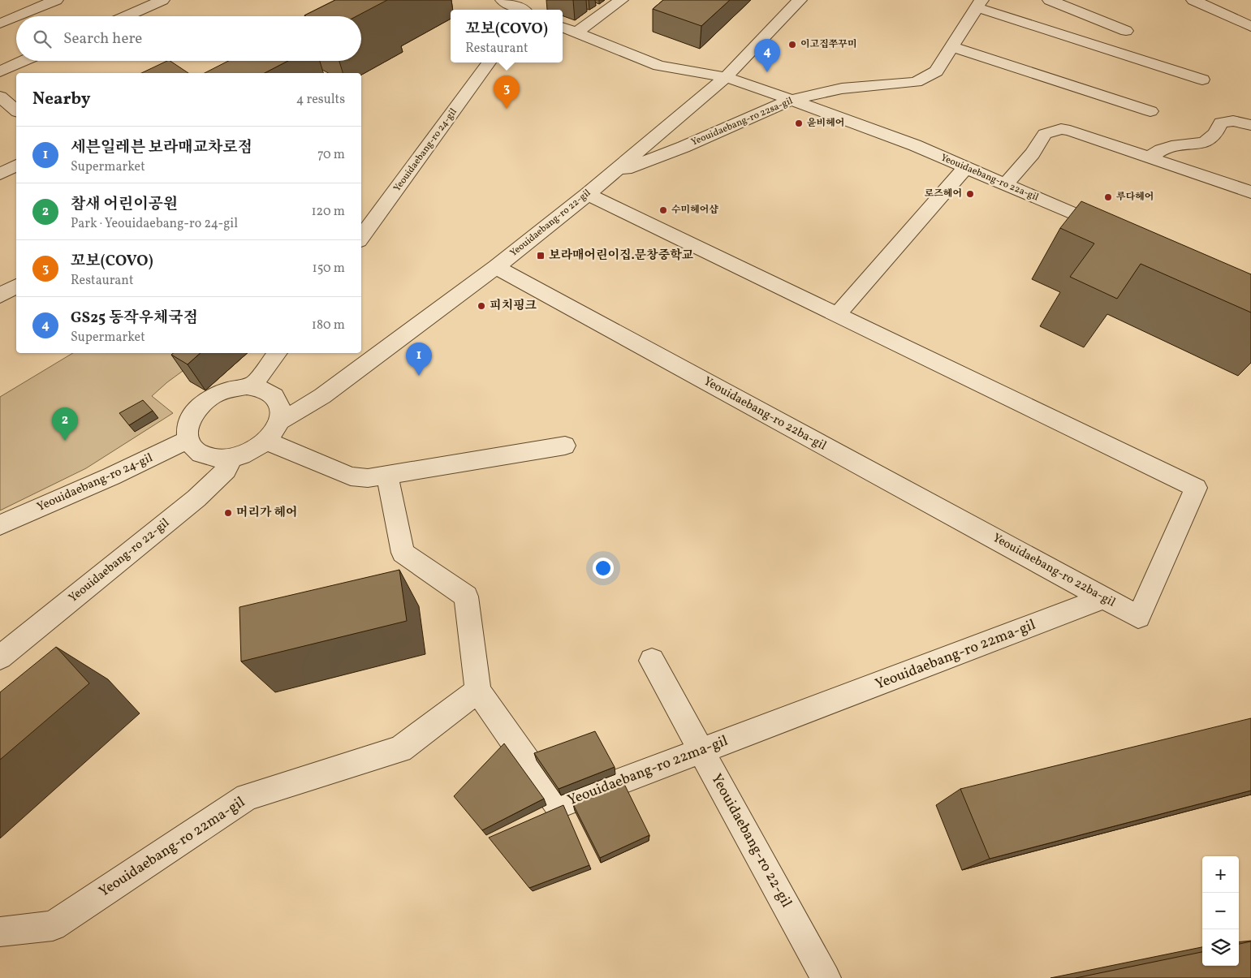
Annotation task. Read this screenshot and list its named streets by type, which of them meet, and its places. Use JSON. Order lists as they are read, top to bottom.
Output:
{
  "streets": {
    "street": [
      "Yeouidaebang-ro 22sa-gil",
      "Yeouidaebang-ro 24-gil",
      "Yeouidaebang-ro 22a-gil",
      "Yeouidaebang-ro 22-gil",
      "Yeouidaebang-ro 22ba-gil",
      "Yeouidaebang-ro 22ma-gil"
    ]
  },
  "crossings": [
    ["Yeouidaebang-ro 22sa-gil", "Yeouidaebang-ro 22a-gil"],
    ["Yeouidaebang-ro 22sa-gil", "Yeouidaebang-ro 22-gil"],
    ["Yeouidaebang-ro 24-gil", "Yeouidaebang-ro 22-gil"],
    ["Yeouidaebang-ro 22a-gil", "Yeouidaebang-ro 22-gil"],
    ["Yeouidaebang-ro 22-gil", "Yeouidaebang-ro 22ba-gil"],
    ["Yeouidaebang-ro 22-gil", "Yeouidaebang-ro 22ma-gil"],
    ["Yeouidaebang-ro 22ba-gil", "Yeouidaebang-ro 22ma-gil"]
  ],
  "places": {
    "other": [
      "이고집쭈꾸미",
      "윤비헤어",
      "로즈헤어",
      "루다헤어",
      "수미헤어샵",
      "피치핑크",
      "머리가 헤어"
    ],
    "transit": ["보라매어린이집.문창중학교"]
  },
  "page": {
    "popup": ["꼬보(COVO)", "Restaurant"],
    "search": "Search here",
    "pins": [
      "4",
      "3",
      "1",
      "2"
    ],
    "heading": ["Nearby", "4 results"],
    "list": [
      {
        "mark": "1",
        "name": "세븐일레븐 보라매교차로점",
        "note": "Supermarket",
        "value": "70 m"
      },
      {
        "mark": "2",
        "name": "참새 어린이공원",
        "note": "Park · Yeouidaebang-ro 24-gil",
        "value": "120 m"
      },
      {
        "mark": "3",
        "name": "꼬보(COVO)",
        "note": "Restaurant",
        "value": "150 m"
      },
      {
        "mark": "4",
        "name": "GS25 동작우체국점",
        "note": "Supermarket",
        "value": "180 m"
      }
    ],
    "map_buttons": ["+", "−"]
  }
}
